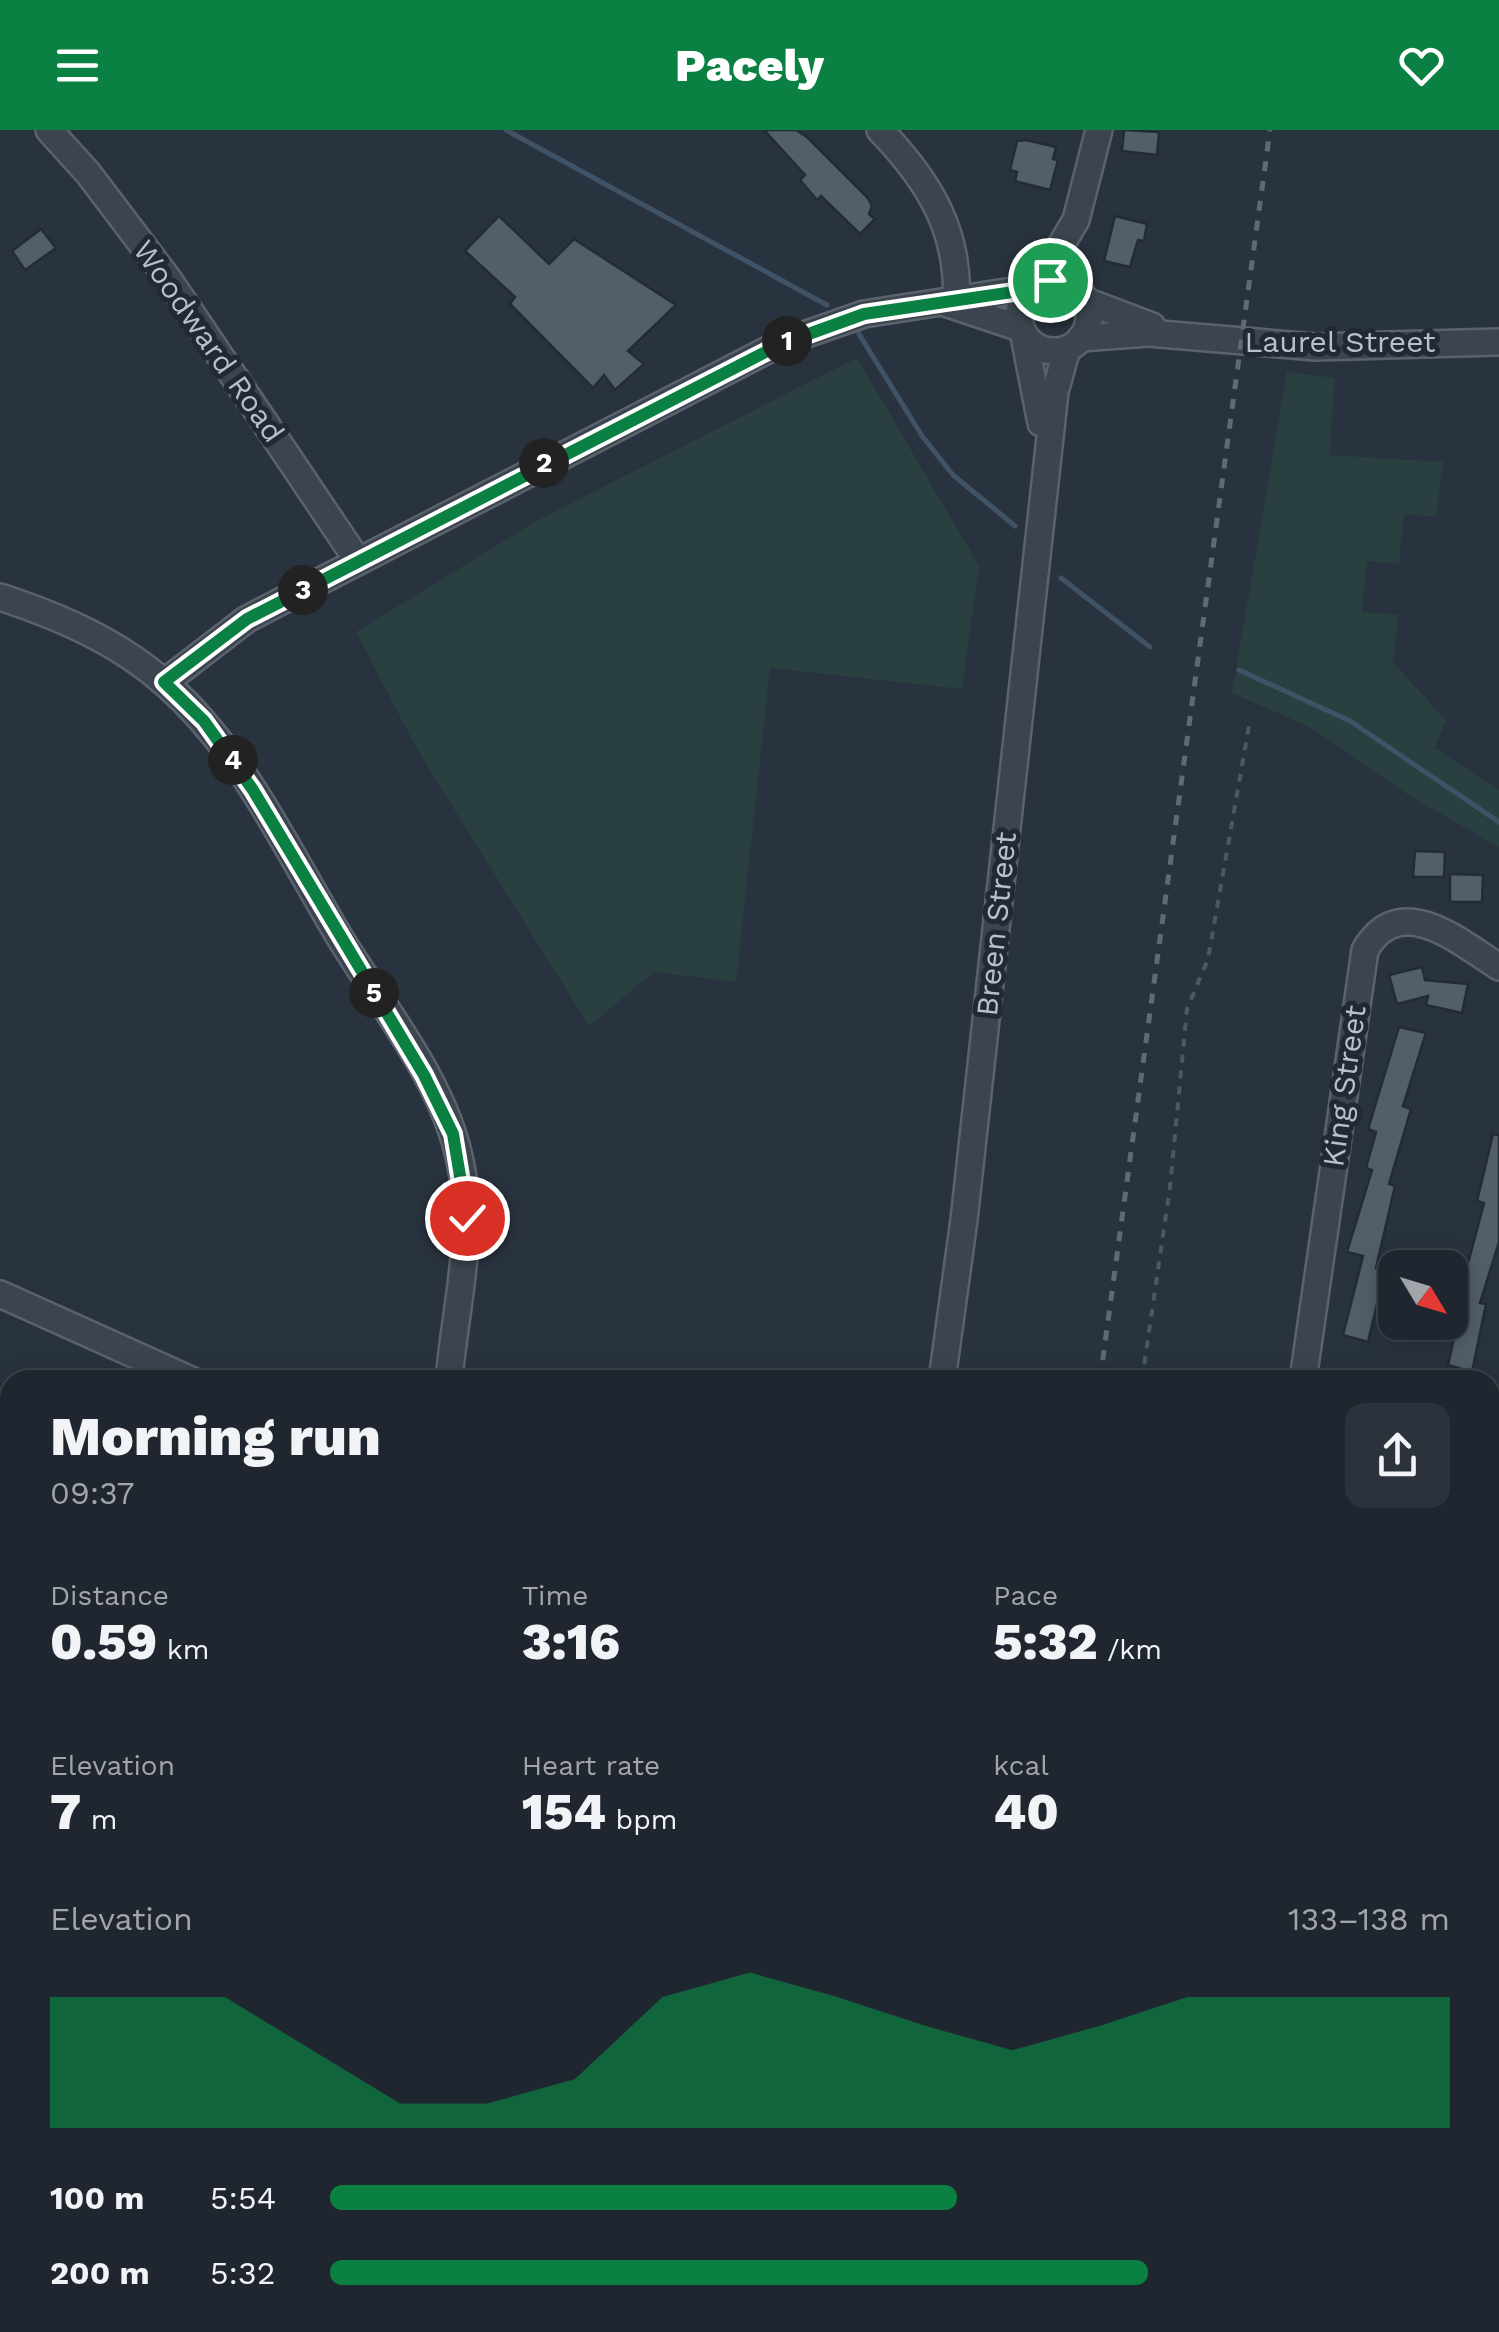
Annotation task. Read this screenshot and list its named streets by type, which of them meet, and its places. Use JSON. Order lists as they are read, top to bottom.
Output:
{
  "streets": {
    "street": [
      "Woodward Road",
      "Laurel Street",
      "Breen Street",
      "King Street"
    ]
  },
  "crossings": [
    ["Laurel Street", "Breen Street"]
  ],
  "north": "bottom right",
  "page": {
    "header": "Pacely",
    "pins": [
      "1",
      "2",
      "3",
      "4",
      "5"
    ],
    "heading": ["Morning run", "09:37"],
    "stats": [
      ["Distance", "0.59 km"],
      ["Time", "3:16"],
      ["Pace", "5:32 /km"],
      ["Elevation", "7 m"],
      ["Heart rate", "154 bpm"],
      ["kcal", "40"]
    ],
    "chart": ["Elevation", "133–138 m"],
    "list": [
      {
        "name": "100 m",
        "note": "5:54"
      },
      {
        "name": "200 m",
        "note": "5:32"
      }
    ]
  }
}
